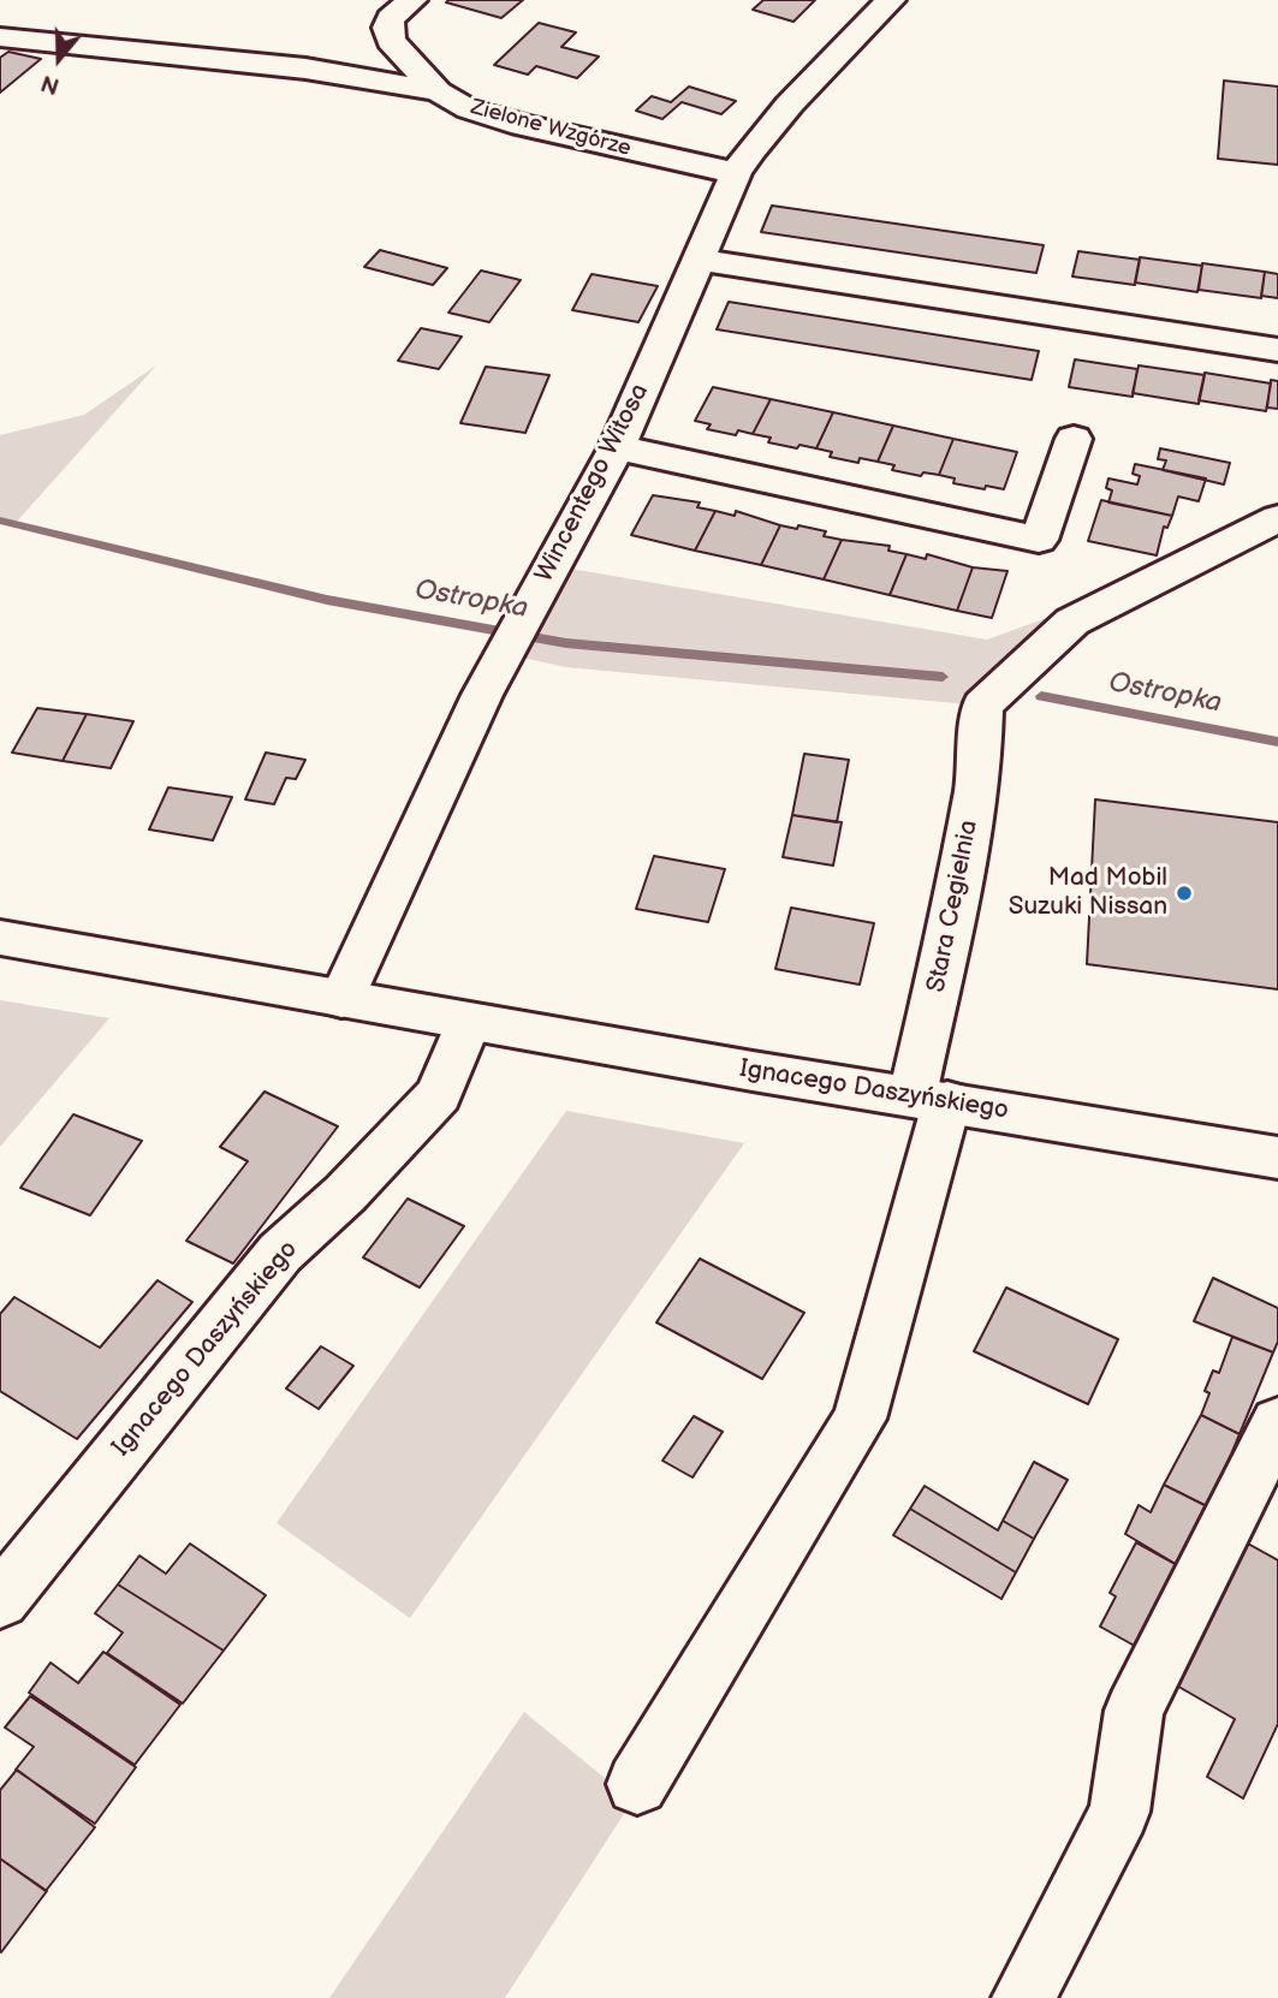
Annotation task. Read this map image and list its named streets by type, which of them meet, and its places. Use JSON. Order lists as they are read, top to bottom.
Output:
{
  "streets": {
    "street": [
      "Zielone Wzgórze",
      "Wincentego Witosa",
      "Stara Cegielnia",
      "Ignacego Daszyńskiego"
    ]
  },
  "crossings": [
    ["Zielone Wzgórze", "Wincentego Witosa"],
    ["Wincentego Witosa", "Ignacego Daszyńskiego"],
    ["Stara Cegielnia", "Ignacego Daszyńskiego"]
  ],
  "water": ["Ostropka"],
  "places": ["Mad Mobil Suzuki Nissan"],
  "north": "bottom"
}
